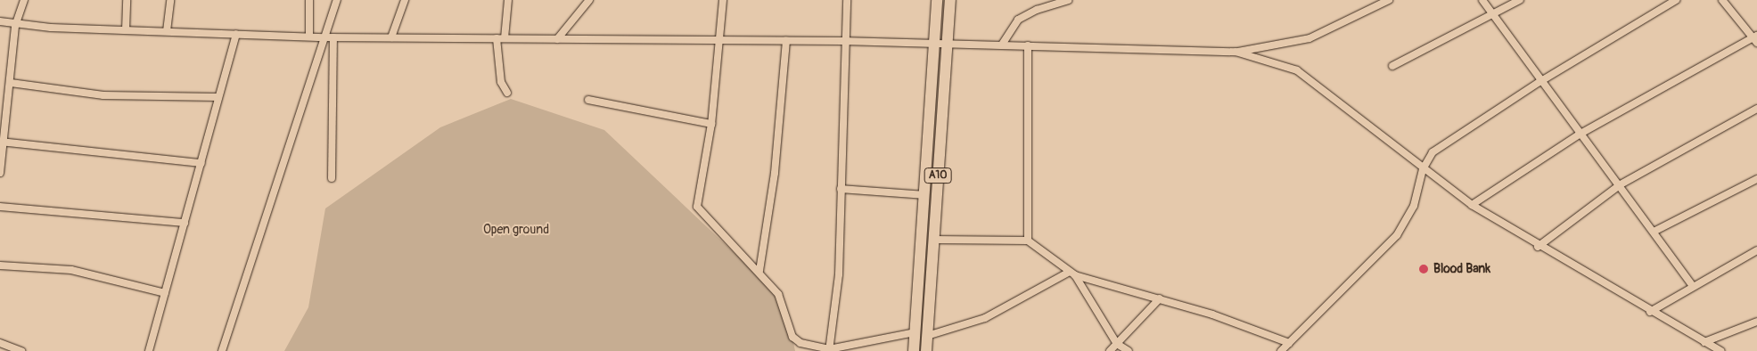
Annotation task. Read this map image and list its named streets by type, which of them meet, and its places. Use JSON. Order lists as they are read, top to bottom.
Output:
{
  "streets": {
    "highway": ["A10"]
  },
  "parks": ["Open ground"],
  "places": ["Blood Bank"]
}
